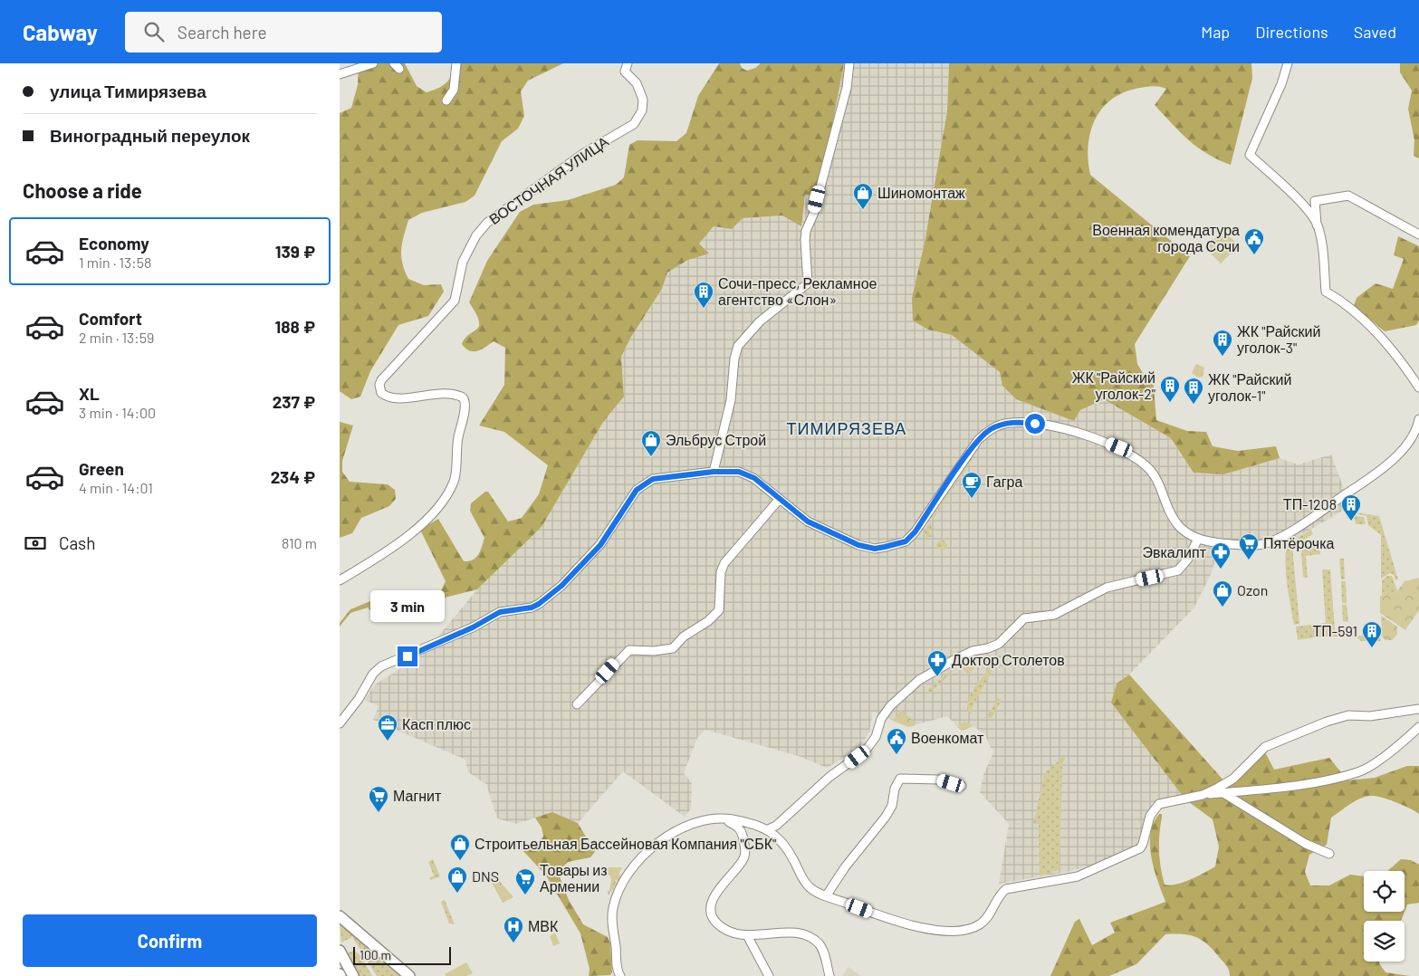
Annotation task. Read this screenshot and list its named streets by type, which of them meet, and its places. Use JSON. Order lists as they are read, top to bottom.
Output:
{
  "streets": {
    "street": ["ВОСТОЧНАЯ УЛИЦА"]
  },
  "districts": ["ТИМИРЯЗЕВА"],
  "places": {
    "shop": [
      "Шиномонтаж",
      "Эльбрус Строй",
      "Ozon",
      "Строитьельная Бассейновая Компания \"СБК\"",
      "DNS"
    ],
    "public building": ["Военная комендатура города Сочи", "Военкомат"],
    "building": [
      "Сочи-пресс, Рекламное агентство «Слон»",
      "ЖК \"Райский уголок-3\"",
      "ЖК \"Райский уголок-2\"",
      "ЖК \"Райский уголок-1\"",
      "ТП-1208",
      "ТП-591"
    ],
    "cafe": ["Гагра"],
    "supermarket": ["Пятёрочка", "Магнит", "Товары из Армении"],
    "pharmacy": ["Эвкалипт", "Доктор Столетов"],
    "office": ["Касп плюс"],
    "hospital": ["МВК"]
  },
  "scale_bar": "100 m",
  "page": {
    "header": "Cabway",
    "search": "Search here",
    "nav": ["Map", "Directions", "Saved"],
    "banner": ["улица Тимирязева", "Виноградный переулок"],
    "heading": "Choose a ride",
    "list": [
      {
        "name": "Economy",
        "note": "1 min · 13:58",
        "value": "139 ₽"
      },
      {
        "name": "Comfort",
        "note": "2 min · 13:59",
        "value": "188 ₽"
      },
      {
        "name": "XL",
        "note": "3 min · 14:00",
        "value": "237 ₽"
      },
      {
        "name": "Green",
        "note": "4 min · 14:01",
        "value": "234 ₽"
      }
    ],
    "pay": ["Cash", "810 m"],
    "bubble": "3 min",
    "buttons": "Confirm",
    "scale": "100 m"
  }
}
